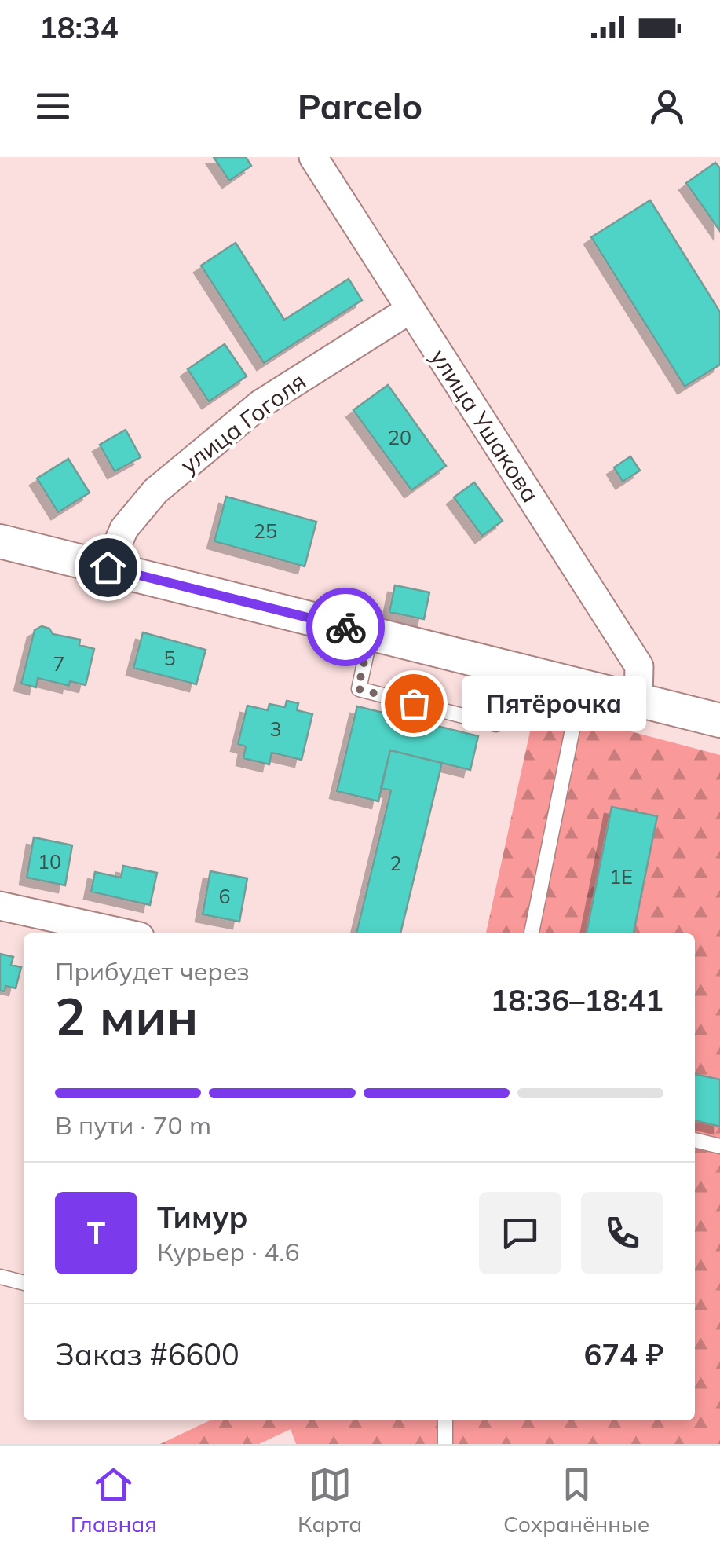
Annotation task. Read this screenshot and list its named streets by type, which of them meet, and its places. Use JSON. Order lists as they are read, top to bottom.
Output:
{
  "streets": {
    "street": ["улица Гоголя", "улица Ушакова"]
  },
  "crossings": [
    ["улица Гоголя", "улица Ушакова"]
  ],
  "places": ["Пятёрочка"],
  "house_numbers": [
    "20",
    "25",
    "5",
    "7",
    "3",
    "10",
    "2",
    "1Е",
    "6"
  ],
  "page": {
    "status": "18:34",
    "header": "Parcelo",
    "bubble": "Пятёрочка",
    "heading": ["2 мин", "Прибудет через", "18:36–18:41"],
    "panel": [
      "Тимур",
      "Курьер · 4.6",
      "Заказ #6600",
      "674 ₽"
    ],
    "bar": "В пути · 70 m",
    "round": "Т",
    "tabs": ["Главная", "Карта", "Сохранённые"]
  }
}
